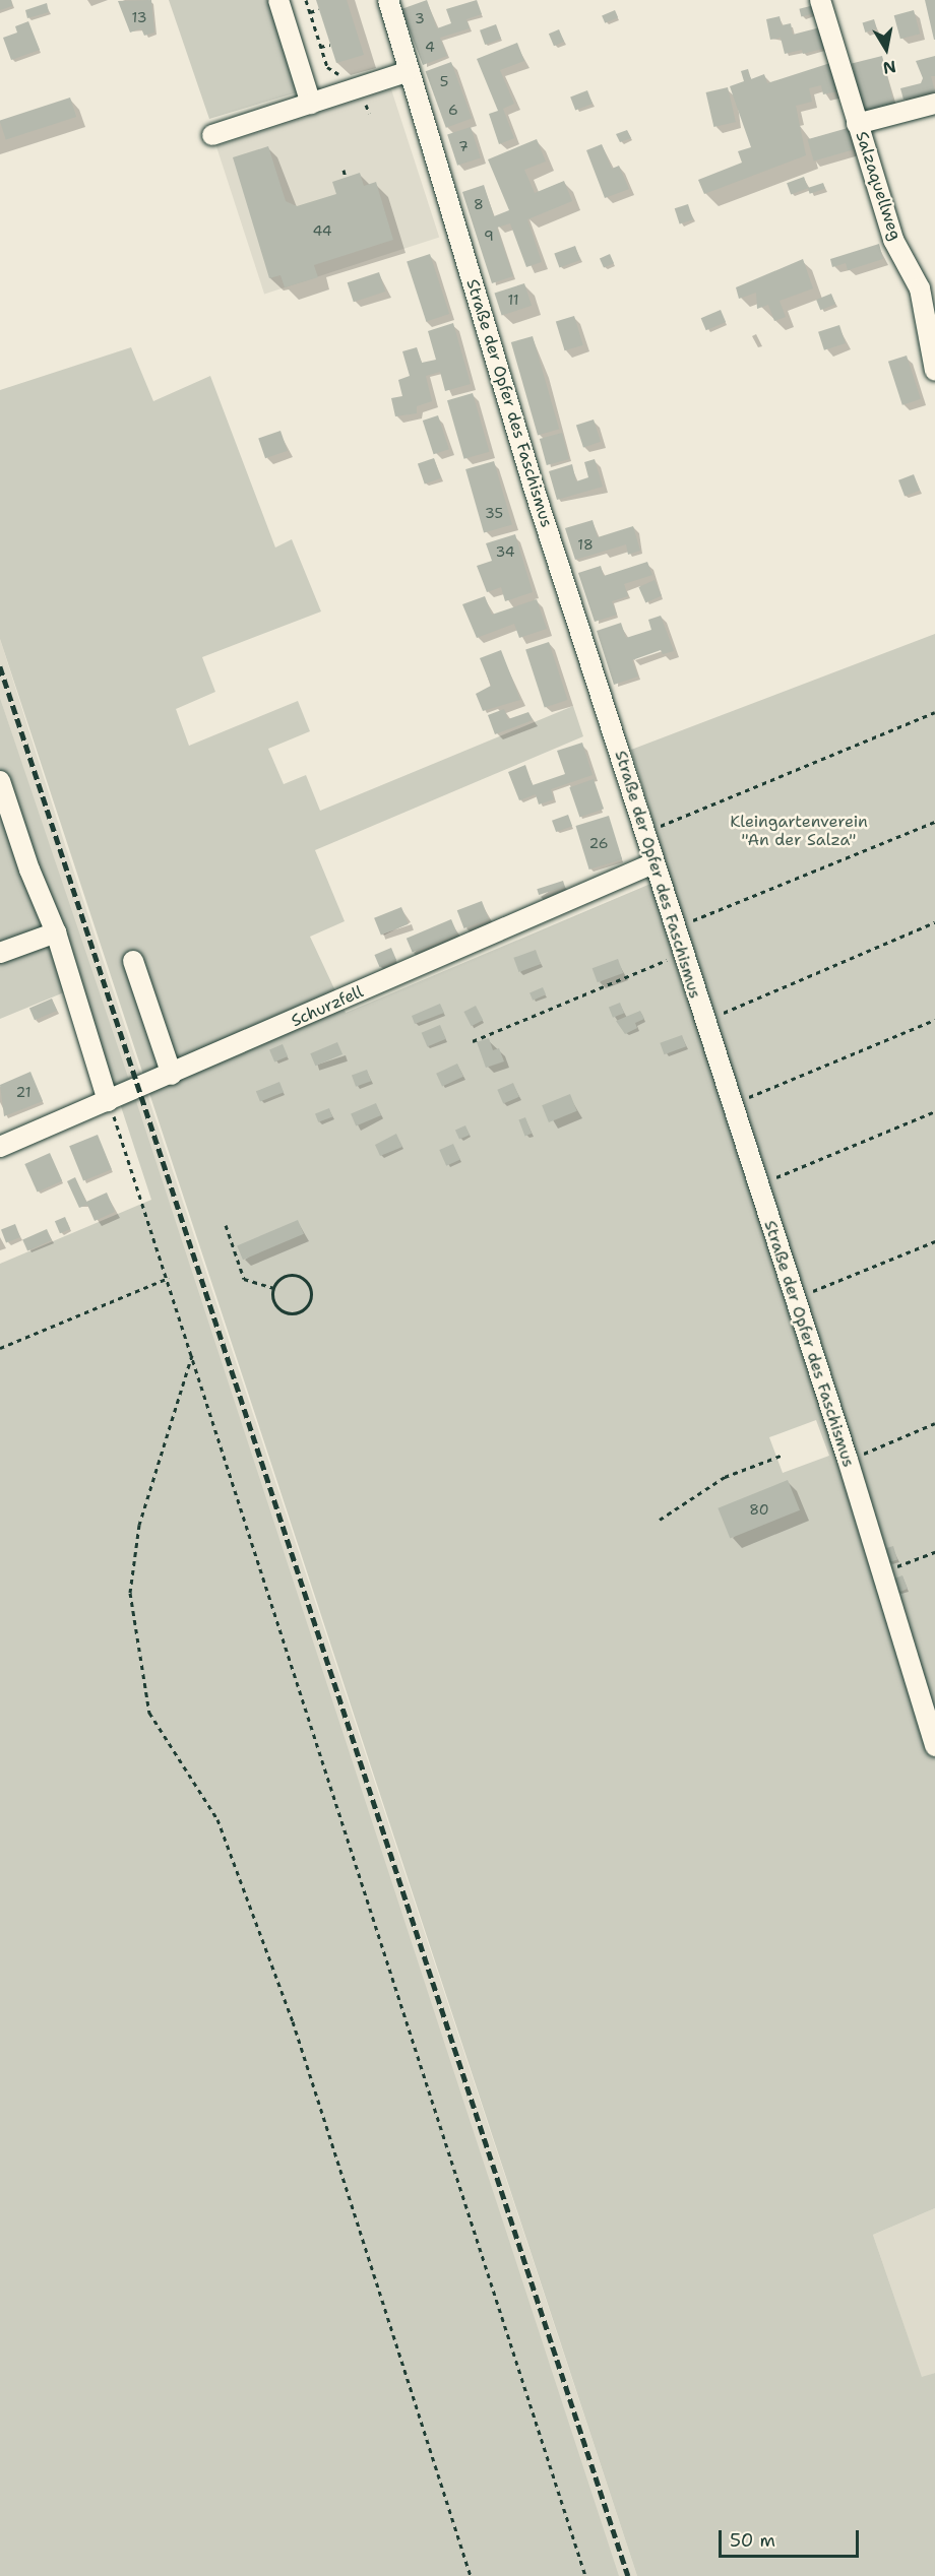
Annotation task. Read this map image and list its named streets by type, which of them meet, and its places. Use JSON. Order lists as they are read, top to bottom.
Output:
{
  "streets": {
    "street": ["Salzaquellweg", "Straße der Opfer des Faschismus", "Schurzfell"]
  },
  "crossings": [
    ["Straße der Opfer des Faschismus", "Schurzfell"]
  ],
  "parks": ["Kleingartenverein \"An der Salza\""],
  "house_numbers": [
    "13",
    "3",
    "4",
    "5",
    "6",
    "7",
    "8",
    "44",
    "9",
    "11",
    "35",
    "18",
    "34",
    "26",
    "21",
    "80"
  ],
  "scale_bar": "50 m",
  "north": "bottom"
}
